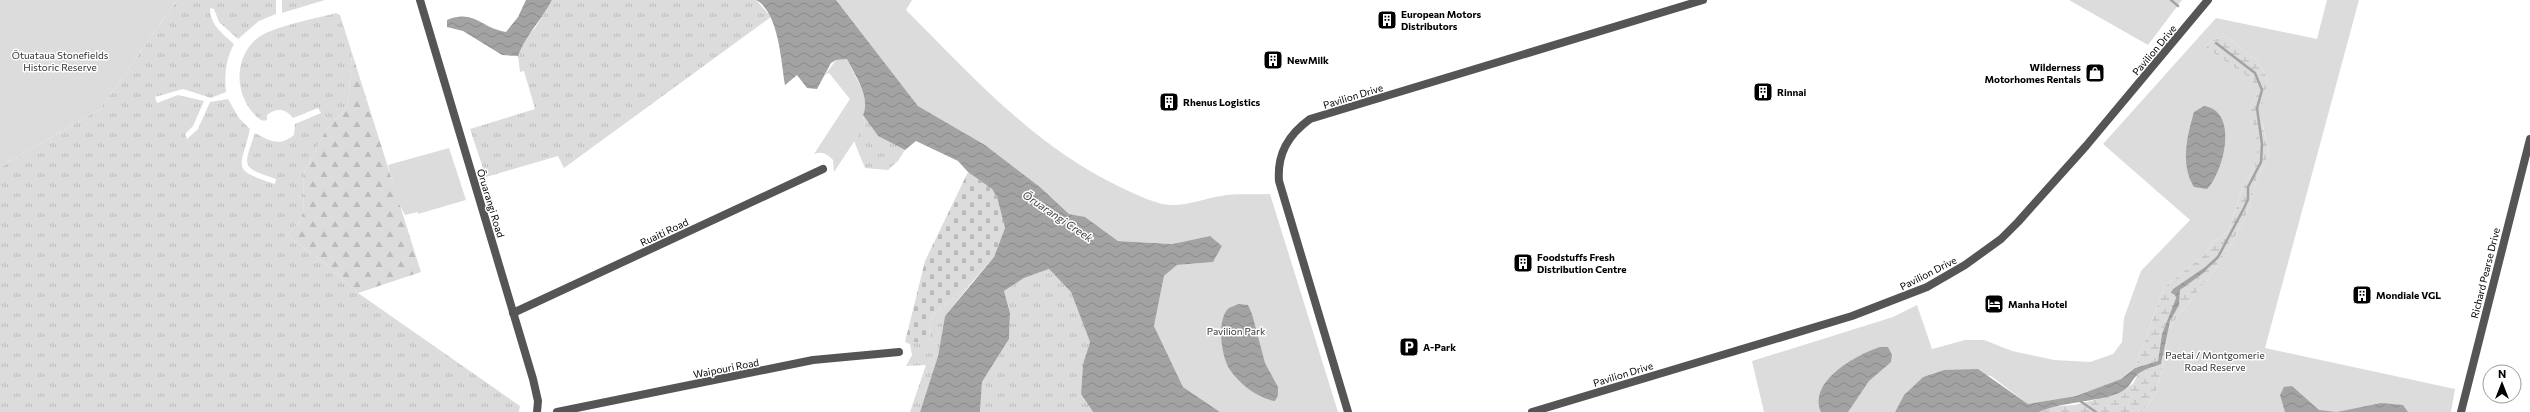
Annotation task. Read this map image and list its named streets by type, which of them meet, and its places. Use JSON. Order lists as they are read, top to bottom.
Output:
{
  "streets": {
    "street": [
      "Pavilion Drive",
      "Ōruarangi Road",
      "Ruaiti Road",
      "Richard Pearse Drive",
      "Waipouri Road"
    ]
  },
  "crossings": [
    ["Ōruarangi Road", "Ruaiti Road"]
  ],
  "water": ["Ōruarangi Creek"],
  "parks": ["Ōtuataua Stonefields Historic Reserve", "Pavilion Park", "Paetai / Montgomerie Road Reserve"],
  "places": {
    "building": [
      "European Motors Distributors",
      "NewMilk",
      "Rinnai",
      "Rhenus Logistics",
      "Foodstuffs Fresh Distribution Centre",
      "Mondiale VGL"
    ],
    "shop": ["Wilderness Motorhomes Rentals"],
    "hotel": ["Manha Hotel"],
    "parking": ["A-Park"]
  },
  "north": "top"
}
